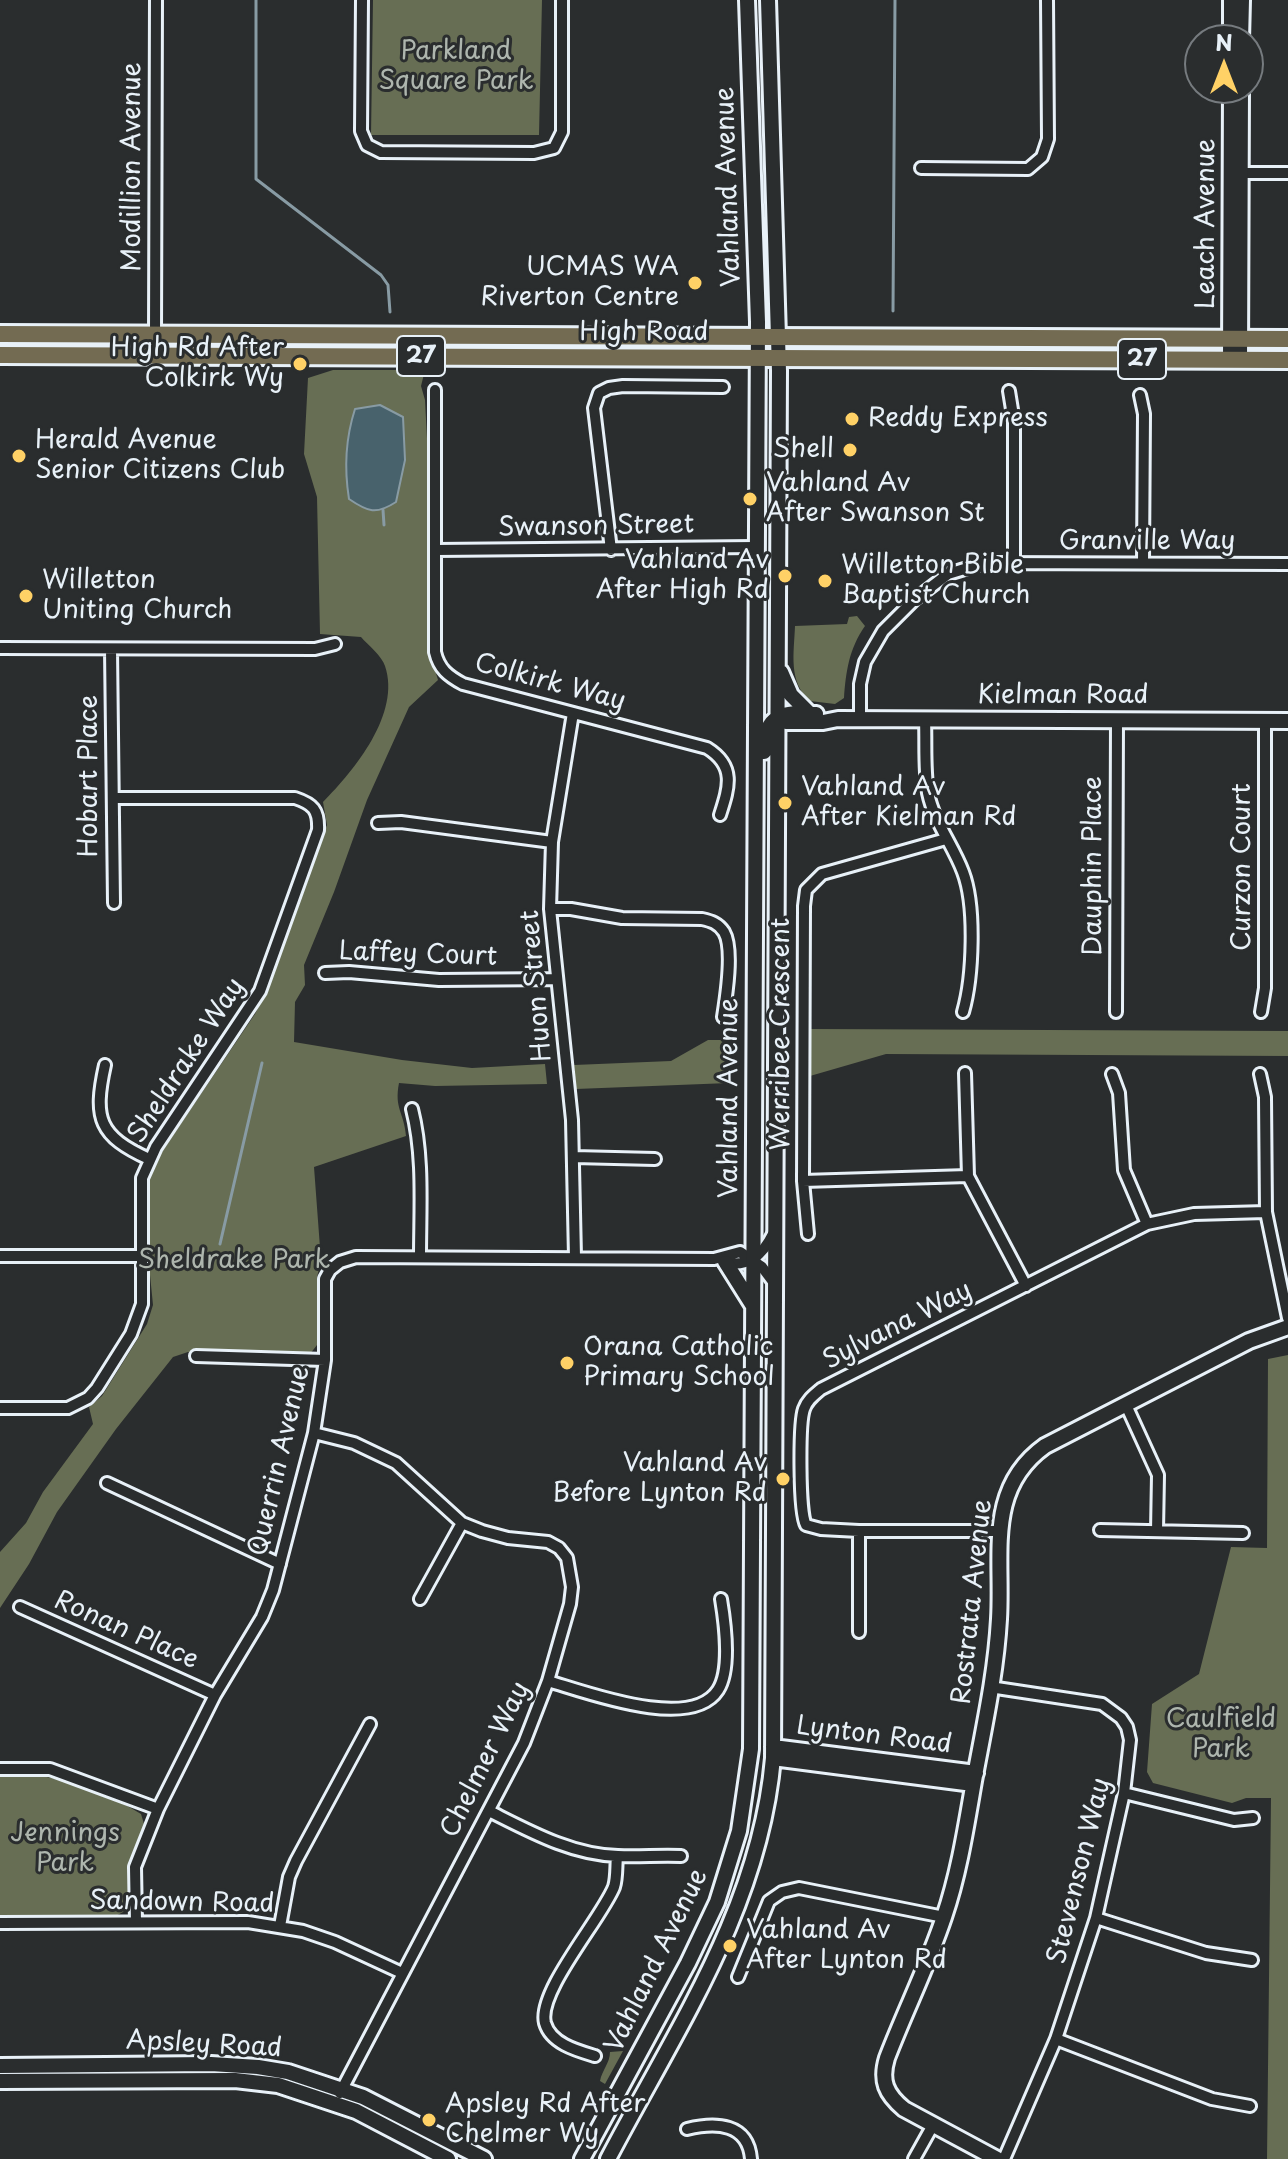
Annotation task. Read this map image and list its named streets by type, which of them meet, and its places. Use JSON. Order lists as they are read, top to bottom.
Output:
{
  "streets": {
    "main road": [
      "Vahland Avenue",
      "Leach Avenue",
      "High Road",
      "27",
      "Kielman Road",
      "Rostrata Avenue",
      "Lynton Road",
      "Apsley Road"
    ],
    "street": [
      "Modillion Avenue",
      "Swanson Street",
      "Granville Way",
      "Colkirk Way",
      "Hobart Place",
      "Dauphin Place",
      "Curzon Court",
      "Laffey Court",
      "Huon Street",
      "Werribee Crescent",
      "Sheldrake Way",
      "Sylvana Way",
      "Querrin Avenue",
      "Ronan Place",
      "Chelmer Way",
      "Stevenson Way",
      "Sandown Road"
    ]
  },
  "crossings": [
    ["Modillion Avenue", "High Road"],
    ["Vahland Avenue", "High Road"],
    ["Vahland Avenue", "Swanson Street"],
    ["Vahland Avenue", "Kielman Road"],
    ["Vahland Avenue", "Querrin Avenue"],
    ["Vahland Avenue", "Lynton Road"],
    ["Leach Avenue", "High Road"],
    ["Swanson Street", "Colkirk Way"],
    ["Granville Way", "Kielman Road"],
    ["Colkirk Way", "Huon Street"],
    ["Kielman Road", "Dauphin Place"],
    ["Kielman Road", "Curzon Court"],
    ["Hobart Place", "Sheldrake Way"],
    ["Laffey Court", "Huon Street"],
    ["Huon Street", "Querrin Avenue"],
    ["Sylvana Way", "Rostrata Avenue"],
    ["Querrin Avenue", "Ronan Place"],
    ["Querrin Avenue", "Chelmer Way"],
    ["Querrin Avenue", "Sandown Road"],
    ["Rostrata Avenue", "Lynton Road"],
    ["Rostrata Avenue", "Stevenson Way"],
    ["Chelmer Way", "Sandown Road"],
    ["Chelmer Way", "Apsley Road"]
  ],
  "parks": [
    "Parkland Square Park",
    "Sheldrake Park",
    "Caulfield Park",
    "Jennings Park"
  ],
  "places": [
    "UCMAS WA Riverton Centre",
    "High Rd After Colkirk Wy",
    "Reddy Express",
    "Shell",
    "Herald Avenue Senior Citizens Club",
    "Vahland Av After Swanson St",
    "Vahland Av After High Rd",
    "Willetton Bible Baptist Church",
    "Willetton Uniting Church",
    "Vahland Av After Kielman Rd",
    "Orana Catholic Primary School",
    "Vahland Av Before Lynton Rd",
    "Vahland Av After Lynton Rd",
    "Apsley Rd After Chelmer Wy"
  ],
  "north": "top"
}
